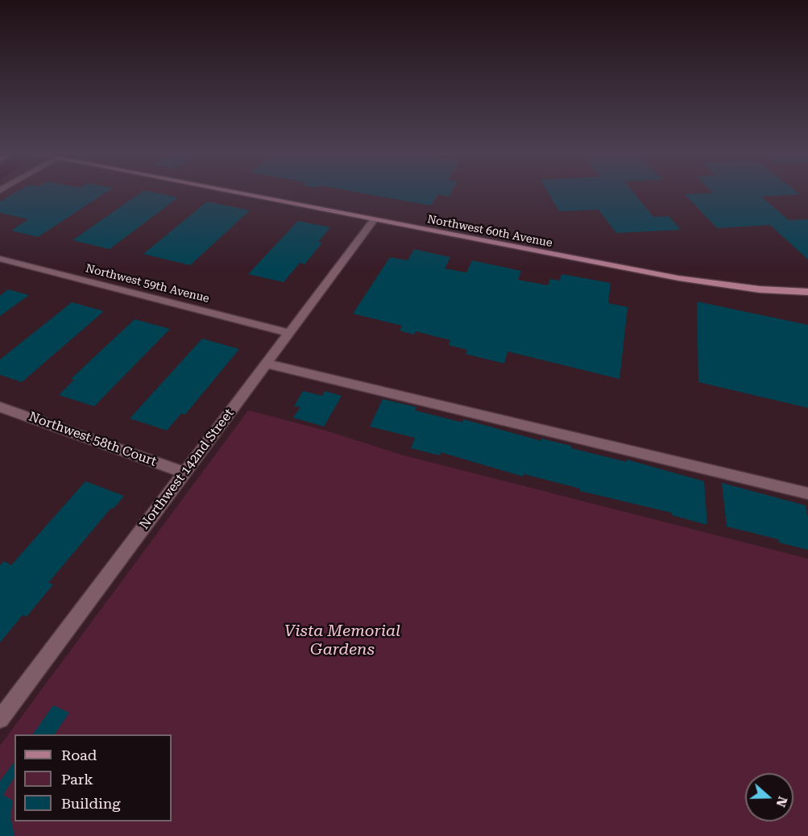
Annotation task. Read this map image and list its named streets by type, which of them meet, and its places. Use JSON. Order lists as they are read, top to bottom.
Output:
{
  "streets": {
    "street": [
      "Northwest 60th Avenue",
      "Northwest 59th Avenue",
      "Northwest 58th Court",
      "Northwest 142nd Street"
    ]
  },
  "crossings": [
    ["Northwest 60th Avenue", "Northwest 142nd Street"],
    ["Northwest 59th Avenue", "Northwest 142nd Street"],
    ["Northwest 58th Court", "Northwest 142nd Street"]
  ],
  "parks": ["Vista Memorial Gardens"],
  "legend": ["Road", "Park", "Building"],
  "north": "right"
}
